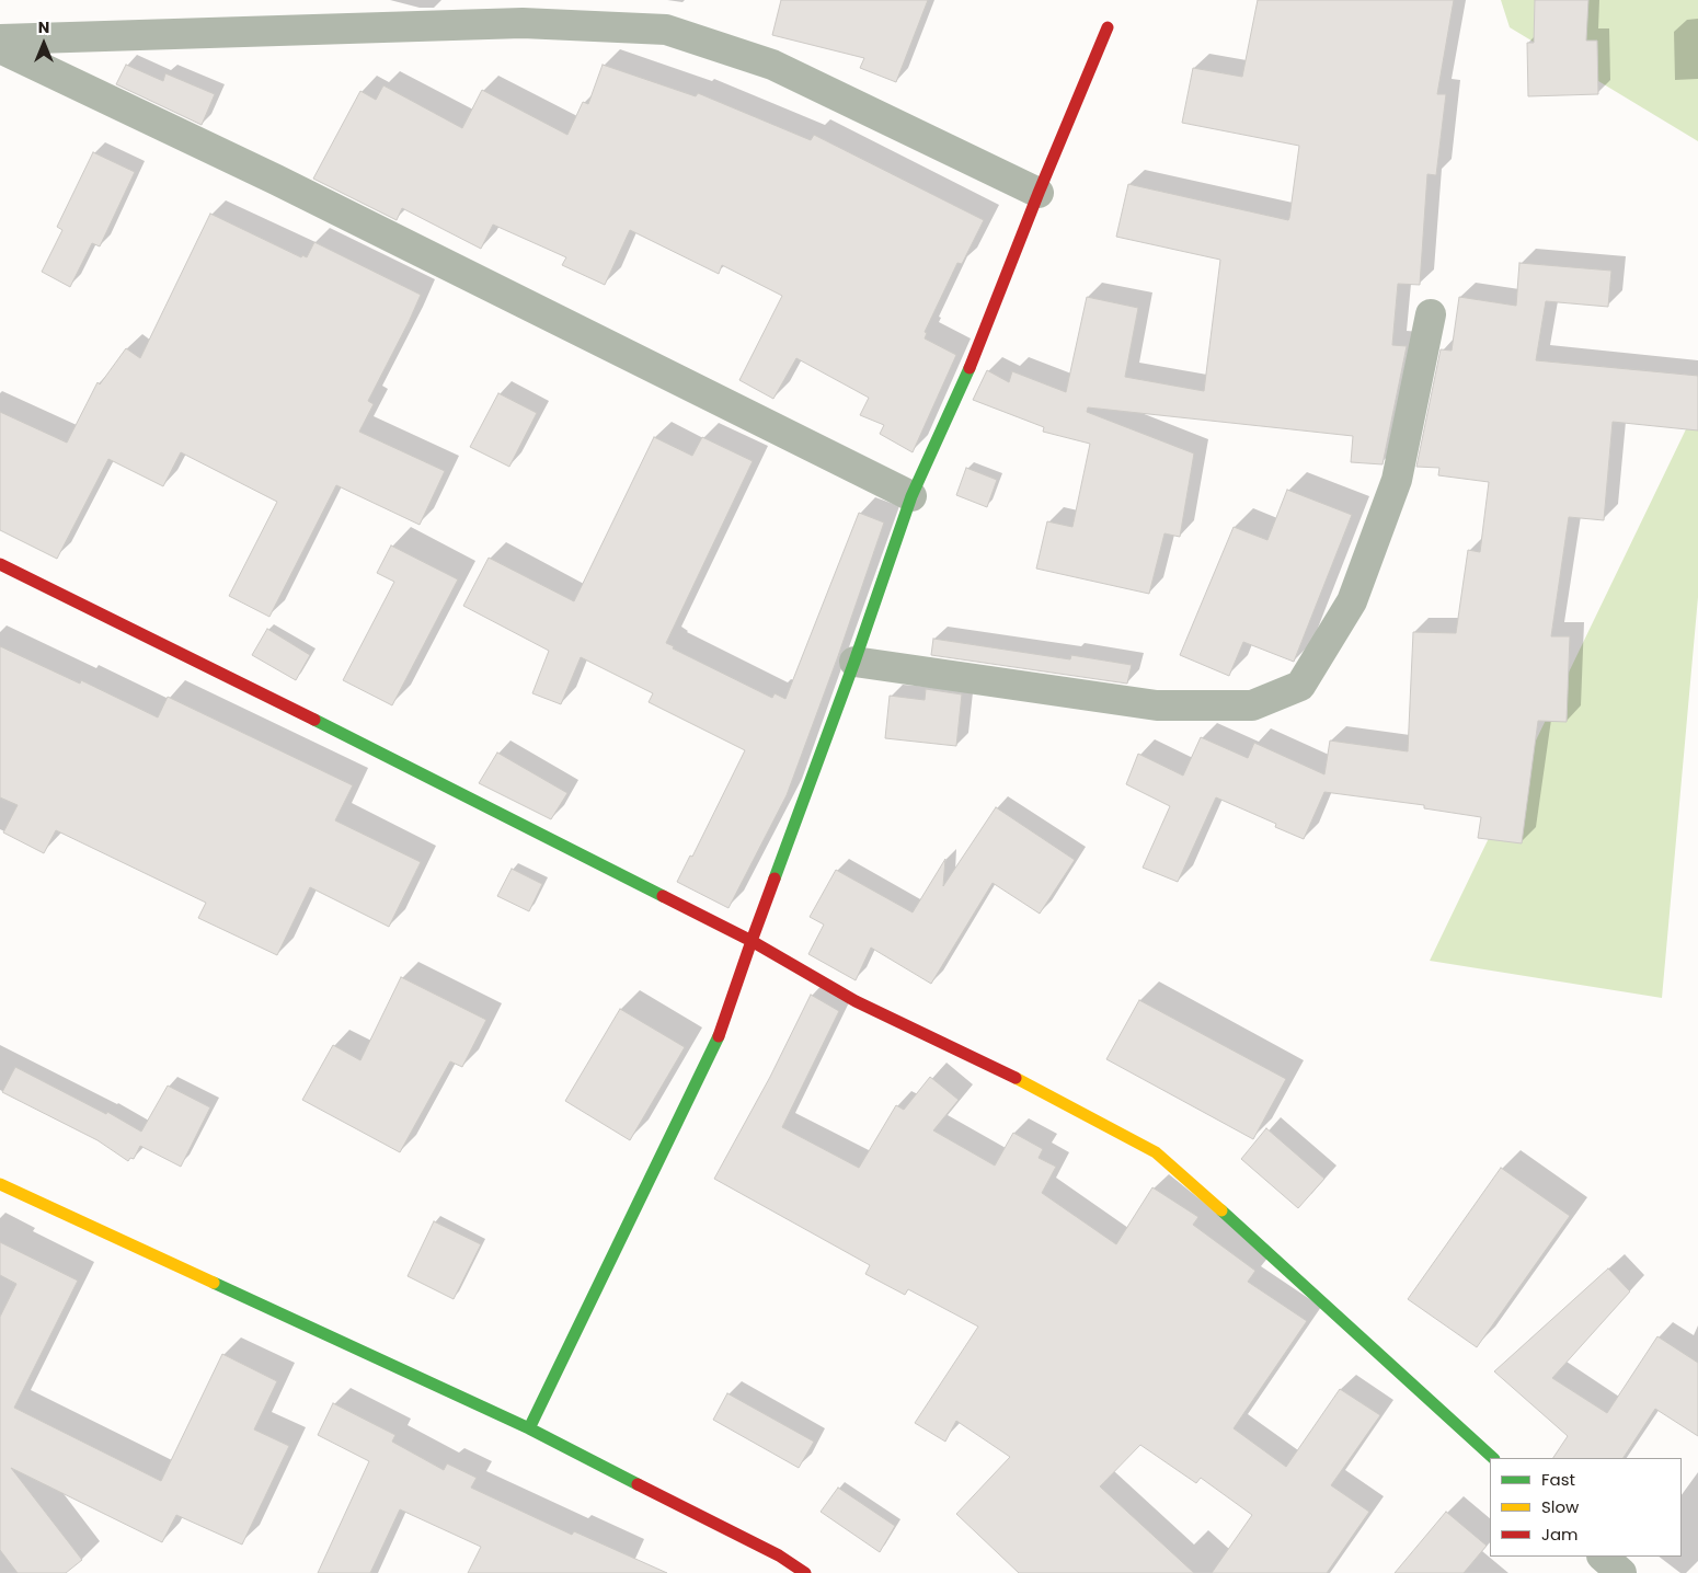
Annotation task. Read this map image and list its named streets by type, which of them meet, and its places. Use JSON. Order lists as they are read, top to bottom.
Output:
{
  "legend": ["Fast", "Slow", "Jam"],
  "north": "top"
}
